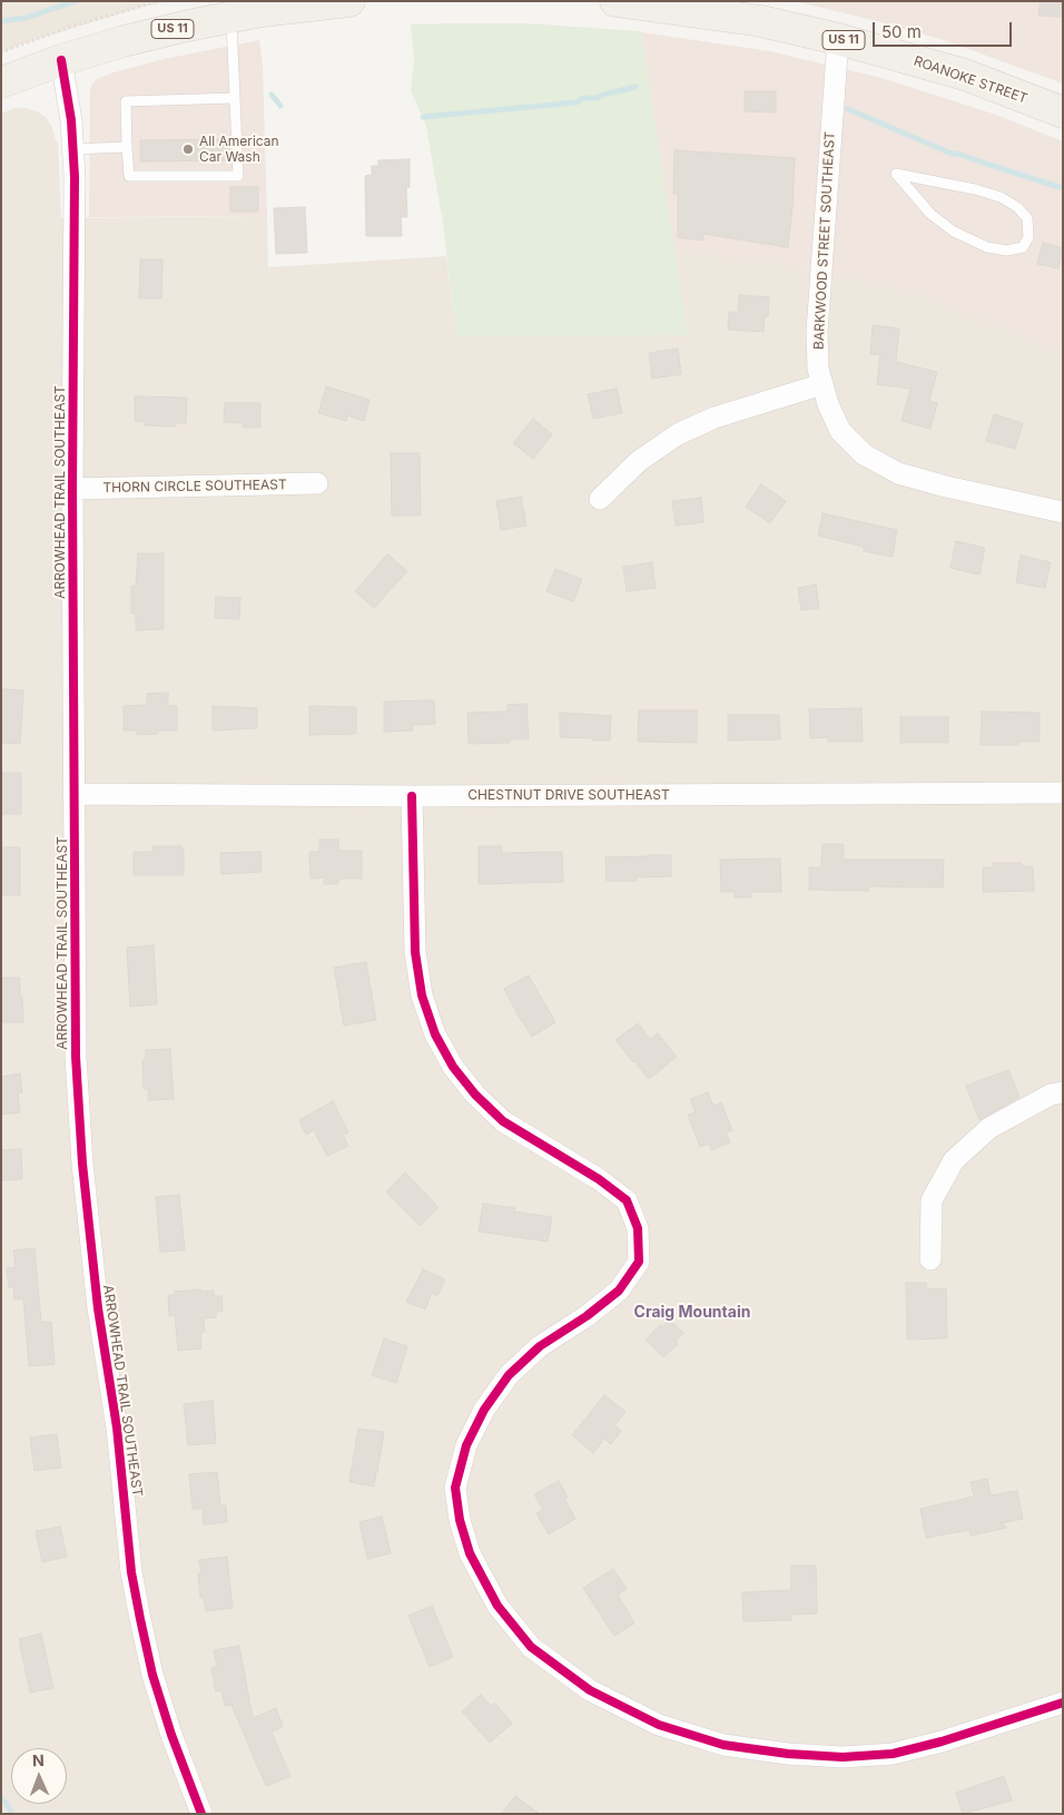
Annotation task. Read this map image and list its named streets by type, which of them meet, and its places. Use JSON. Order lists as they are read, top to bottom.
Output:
{
  "streets": {
    "main road": ["US 11", "ROANOKE STREET"],
    "street": [
      "BARKWOOD STREET SOUTHEAST",
      "THORN CIRCLE SOUTHEAST",
      "ARROWHEAD TRAIL SOUTHEAST",
      "CHESTNUT DRIVE SOUTHEAST"
    ]
  },
  "crossings": [
    ["US 11", "ARROWHEAD TRAIL SOUTHEAST"],
    ["ROANOKE STREET", "BARKWOOD STREET SOUTHEAST"],
    ["THORN CIRCLE SOUTHEAST", "ARROWHEAD TRAIL SOUTHEAST"],
    ["ARROWHEAD TRAIL SOUTHEAST", "CHESTNUT DRIVE SOUTHEAST"]
  ],
  "districts": ["Craig Mountain"],
  "places": ["All American Car Wash"],
  "scale_bar": "50 m",
  "north": "top"
}
